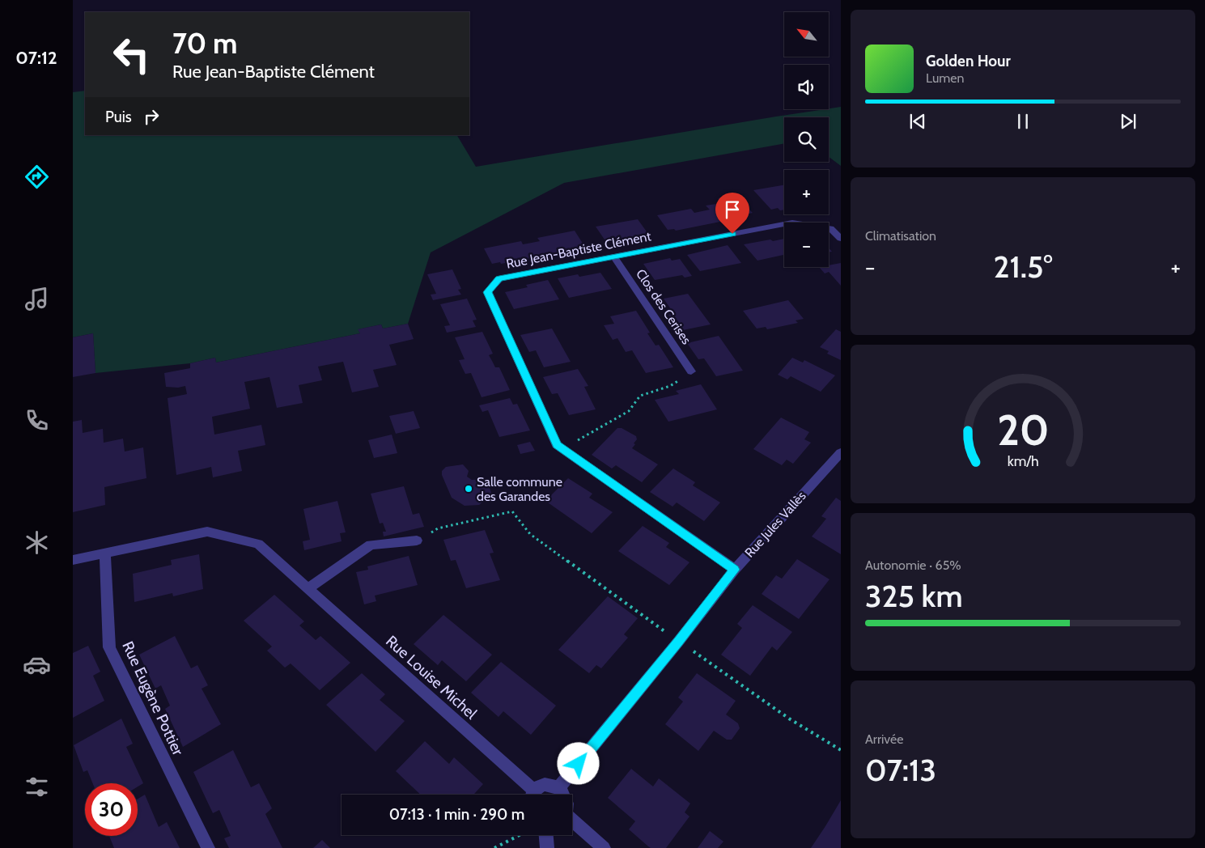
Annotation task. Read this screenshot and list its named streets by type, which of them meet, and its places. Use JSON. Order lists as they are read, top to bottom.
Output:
{
  "streets": {
    "street": [
      "Rue Jean-Baptiste Clément",
      "Clos des Cerises",
      "Rue Jules Vallès",
      "Rue Louise Michel",
      "Rue Eugène Pottier"
    ]
  },
  "crossings": [
    ["Rue Jean-Baptiste Clément", "Clos des Cerises"],
    ["Rue Jean-Baptiste Clément", "Rue Jules Vallès"],
    ["Rue Louise Michel", "Rue Eugène Pottier"]
  ],
  "places": ["Salle commune des Garandes"],
  "north": "top left",
  "page": {
    "tabs": "07:12",
    "map_buttons": ["+", "−"],
    "turn": ["70 m", "Rue Jean-Baptiste Clément"],
    "song": ["Golden Hour", "Lumen"],
    "then": "Puis",
    "tile": [
      "Climatisation",
      ["Autonomie · 65%", "325 km"],
      ["Arrivée", "07:13"]
    ],
    "heat": ["−", "21.5°", "+"],
    "limit": "30",
    "trip": "07:13 · 1 min · 290 m",
    "gauge": ["20", "km/h"]
  }
}
